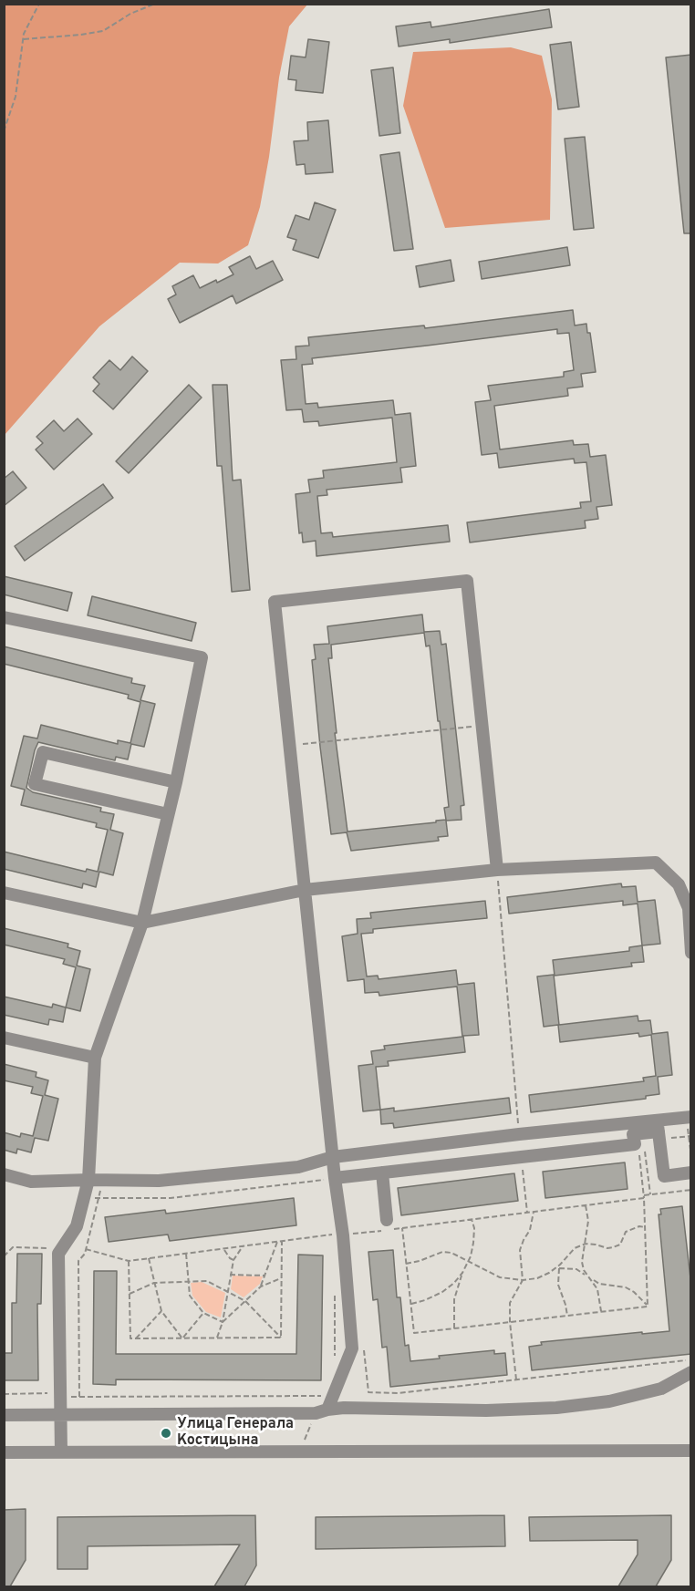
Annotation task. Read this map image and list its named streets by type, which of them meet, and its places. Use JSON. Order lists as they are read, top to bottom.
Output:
{
  "places": ["Улица Генерала Костицына"]
}
